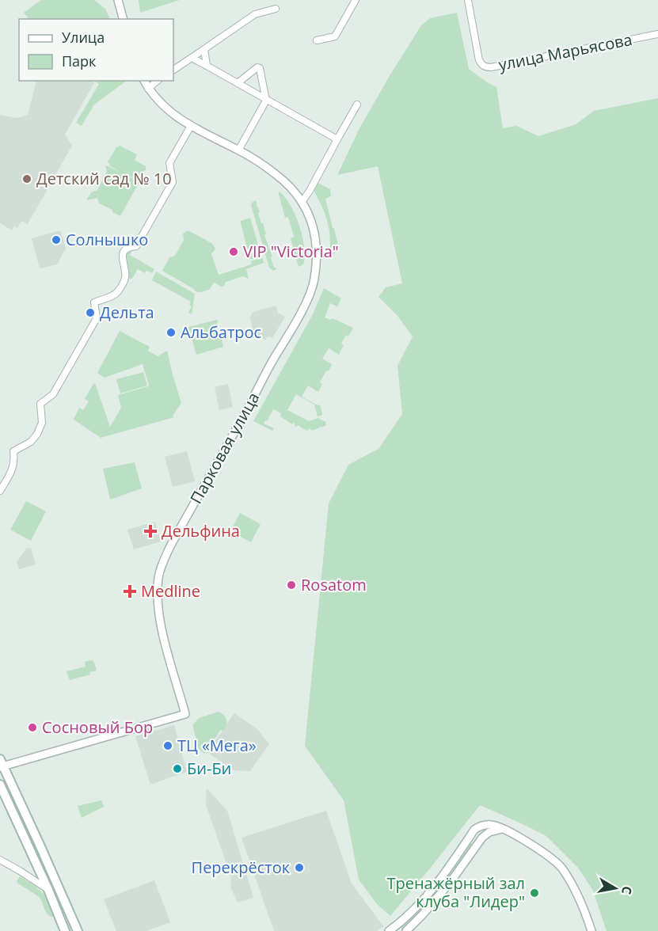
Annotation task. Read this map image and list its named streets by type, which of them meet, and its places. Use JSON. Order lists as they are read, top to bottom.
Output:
{
  "streets": {
    "street": ["улица Марьясова", "Парковая улица"]
  },
  "places": {
    "other": [
      "Детский сад № 10",
      "Солнышко",
      "VIP \"Victoria\"",
      "Дельта",
      "Альбатрос",
      "Rosatom",
      "Сосновый Бор",
      "ТЦ «Мега»",
      "Би-Би",
      "Перекрёсток",
      "Тренажёрный зал клуба \"Лидер\""
    ],
    "health": ["Дельфина", "Medline"]
  },
  "legend": ["Улица", "Парк"],
  "north": "right"
}
